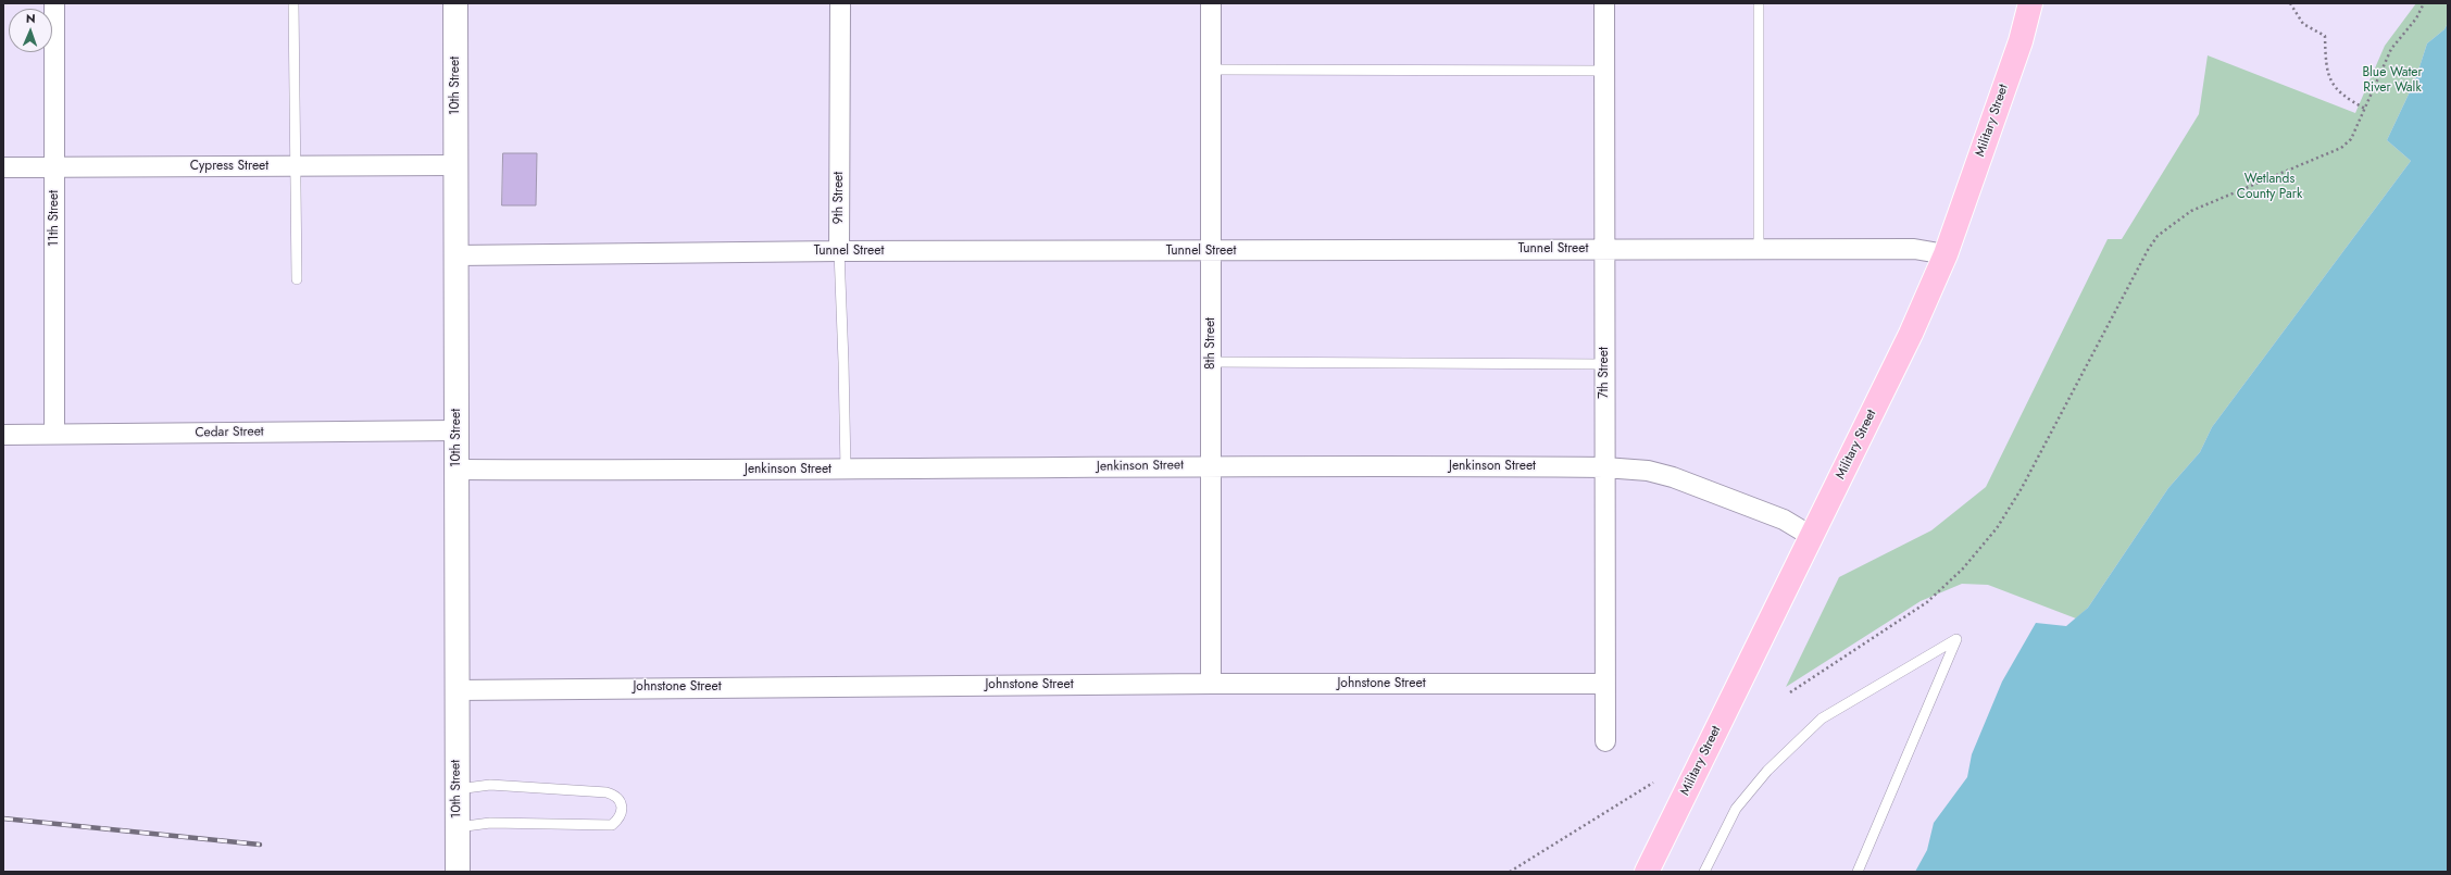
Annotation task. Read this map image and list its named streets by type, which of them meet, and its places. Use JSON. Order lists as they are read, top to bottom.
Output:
{
  "streets": {
    "main road": ["Military Street"],
    "street": [
      "10th Street",
      "Cypress Street",
      "9th Street",
      "11th Street",
      "Tunnel Street",
      "8th Street",
      "7th Street",
      "Cedar Street",
      "Jenkinson Street",
      "Johnstone Street"
    ]
  },
  "crossings": [
    ["10th Street", "Cypress Street"],
    ["10th Street", "Tunnel Street"],
    ["10th Street", "Cedar Street"],
    ["10th Street", "Jenkinson Street"],
    ["10th Street", "Johnstone Street"],
    ["Military Street", "Tunnel Street"],
    ["Military Street", "Jenkinson Street"],
    ["Cypress Street", "11th Street"],
    ["9th Street", "Tunnel Street"],
    ["9th Street", "Jenkinson Street"],
    ["11th Street", "Cedar Street"],
    ["Tunnel Street", "8th Street"],
    ["Tunnel Street", "7th Street"],
    ["8th Street", "Jenkinson Street"],
    ["8th Street", "Johnstone Street"],
    ["7th Street", "Jenkinson Street"],
    ["7th Street", "Johnstone Street"]
  ],
  "parks": ["Blue Water River Walk", "Wetlands County Park"],
  "north": "top"
}
